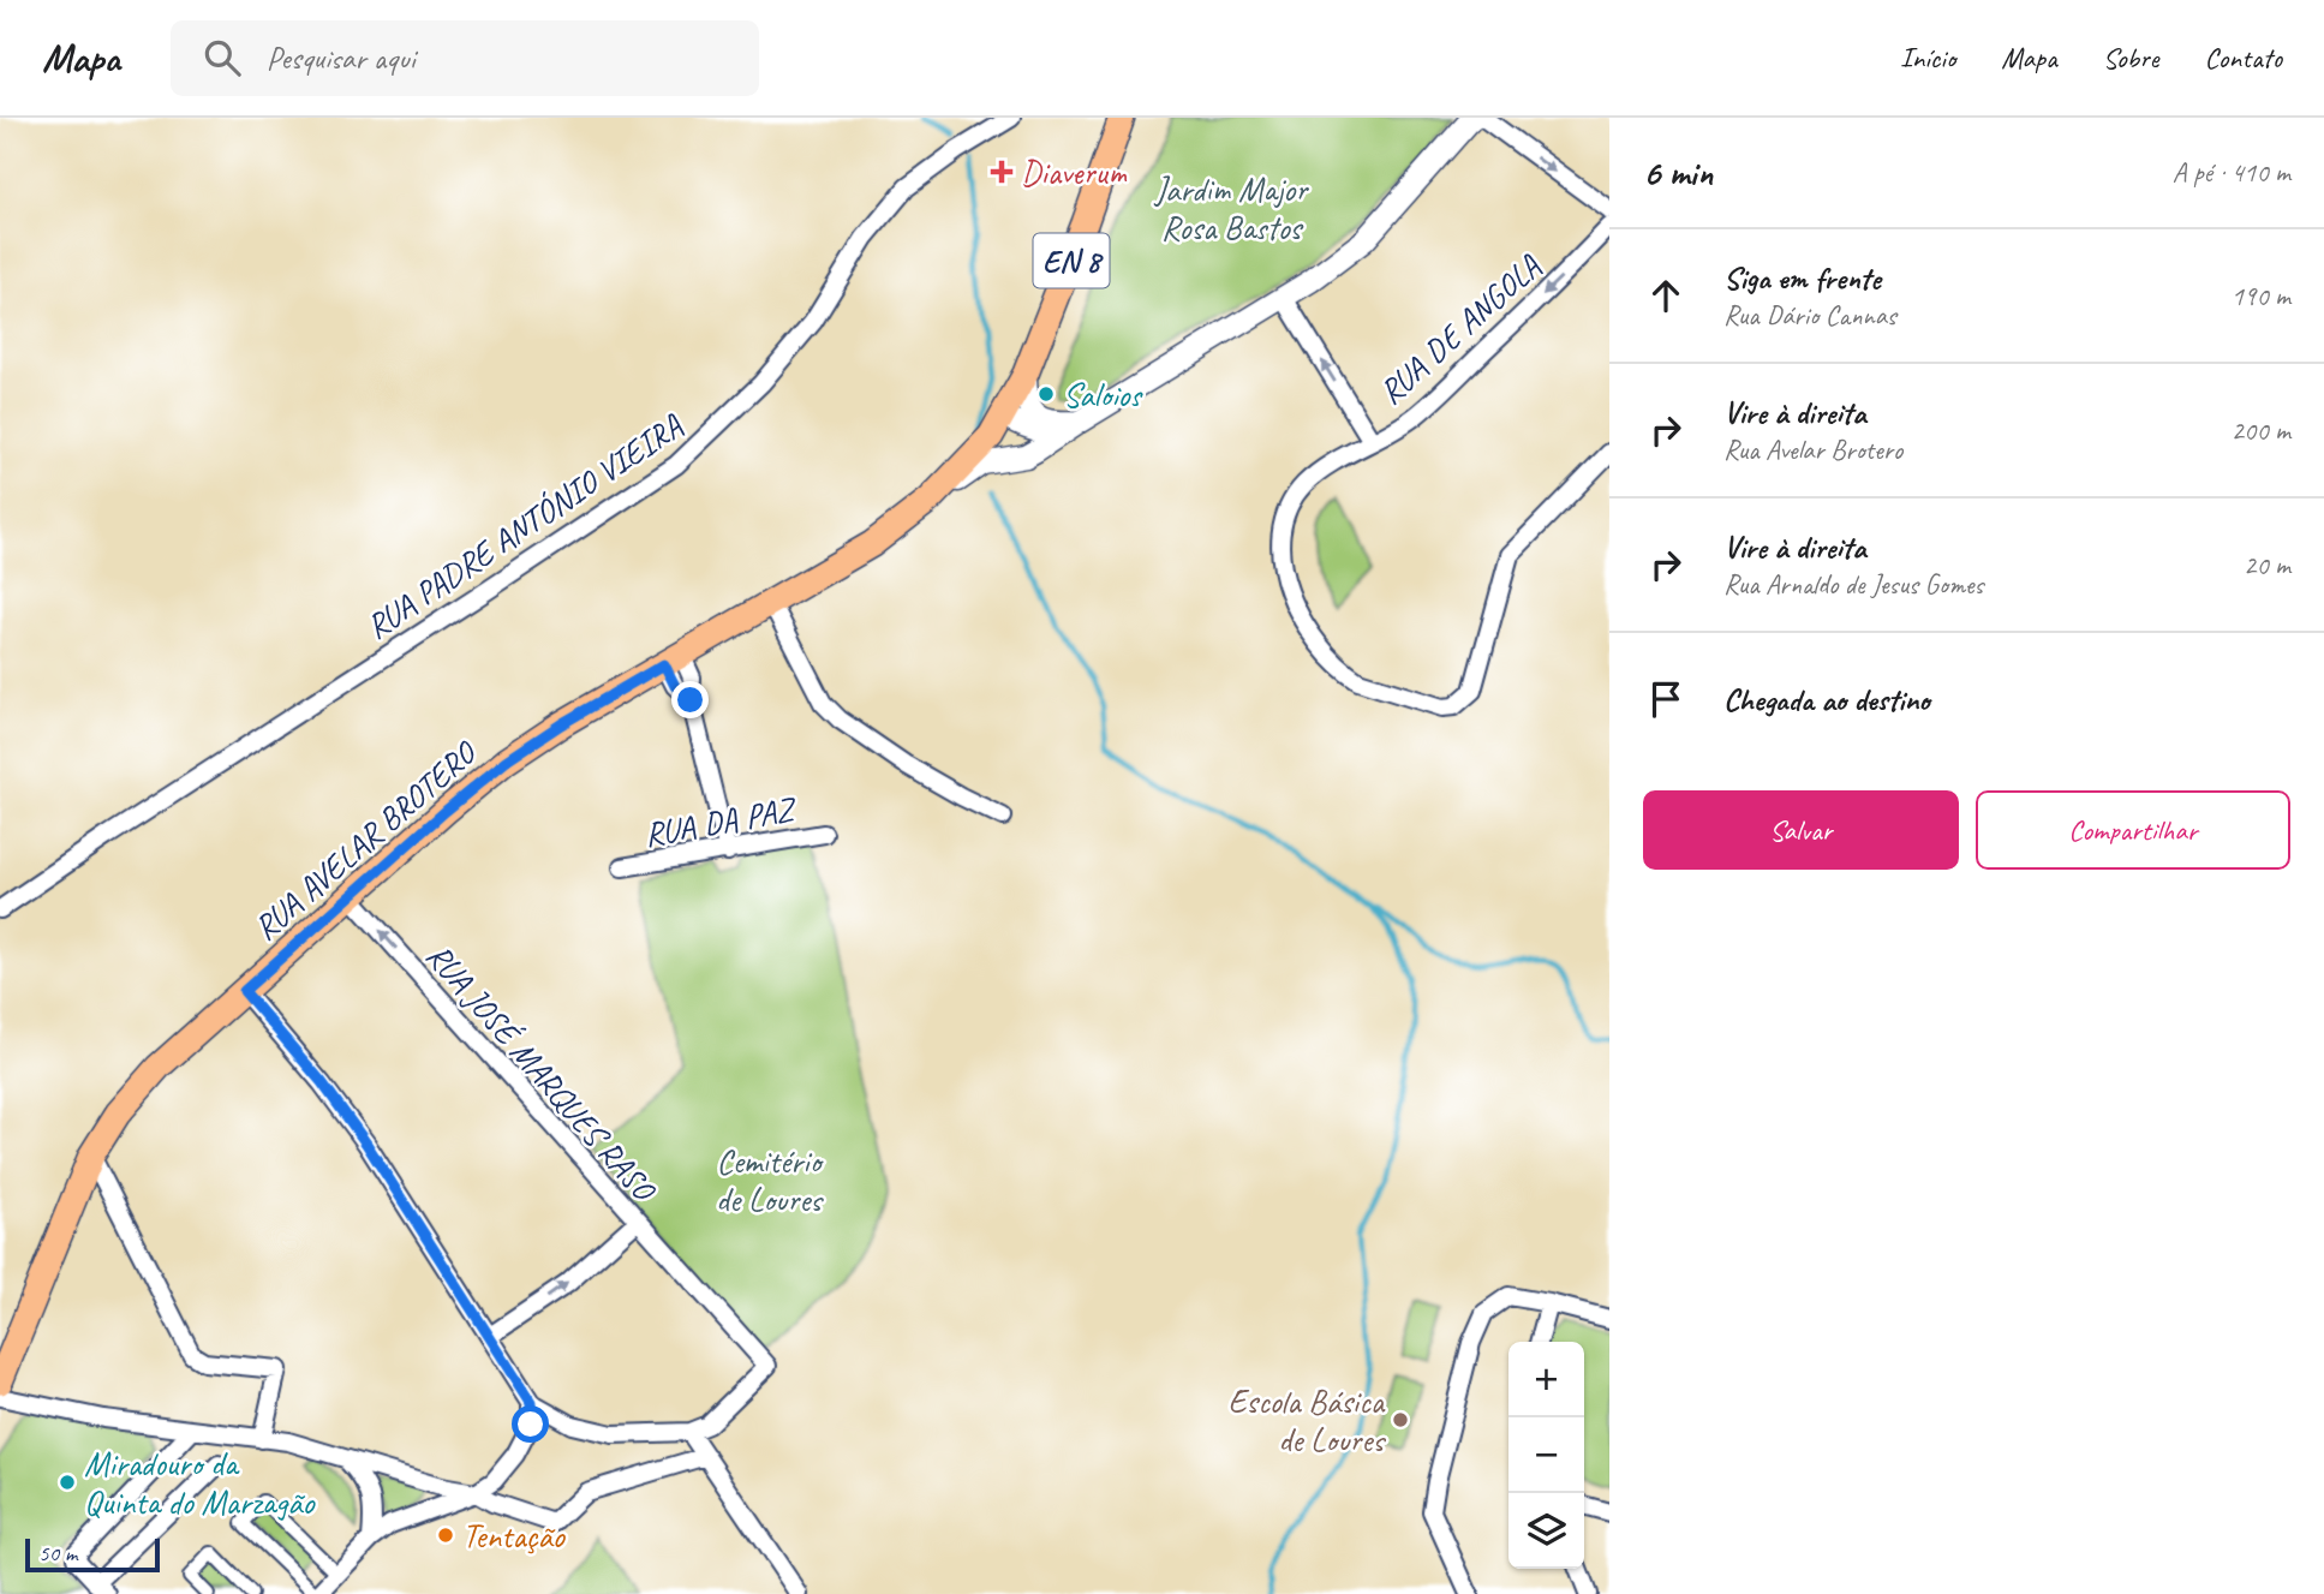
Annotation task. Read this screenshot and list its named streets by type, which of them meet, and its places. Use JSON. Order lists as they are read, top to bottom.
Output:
{
  "streets": {
    "main road": ["EN 8", "RUA AVELAR BROTERO"],
    "street": [
      "RUA DE ANGOLA",
      "RUA PADRE ANTÓNIO VIEIRA",
      "RUA DA PAZ",
      "RUA JOSÉ MARQUES RASO"
    ]
  },
  "crossings": [
    ["EN 8", "RUA AVELAR BROTERO"],
    ["RUA AVELAR BROTERO", "RUA JOSÉ MARQUES RASO"]
  ],
  "parks": ["Jardim Major Rosa Bastos", "Cemitério de Loures"],
  "places": {
    "health": ["Diaverum"],
    "other": [
      "Saloios",
      "Escola Básica de Loures",
      "Miradouro da Quinta do Marzagão",
      "Tentação"
    ]
  },
  "scale_bar": "50 m",
  "page": {
    "header": "Mapa",
    "search": "Pesquisar aqui",
    "nav": [
      "Início",
      "Mapa",
      "Sobre",
      "Contato"
    ],
    "heading": ["6 min", "A pé · 410 m"],
    "list": [
      ["Siga em frente", "Rua Dário Cannas", "190 m"],
      ["Vire à direita", "Rua Avelar Brotero", "200 m"],
      ["Vire à direita", "Rua Arnaldo de Jesus Gomes", "20 m"],
      "Chegada ao destino"
    ],
    "buttons": ["Salvar", "Compartilhar"],
    "map_buttons": ["+", "−"],
    "scale": "50 m"
  }
}
